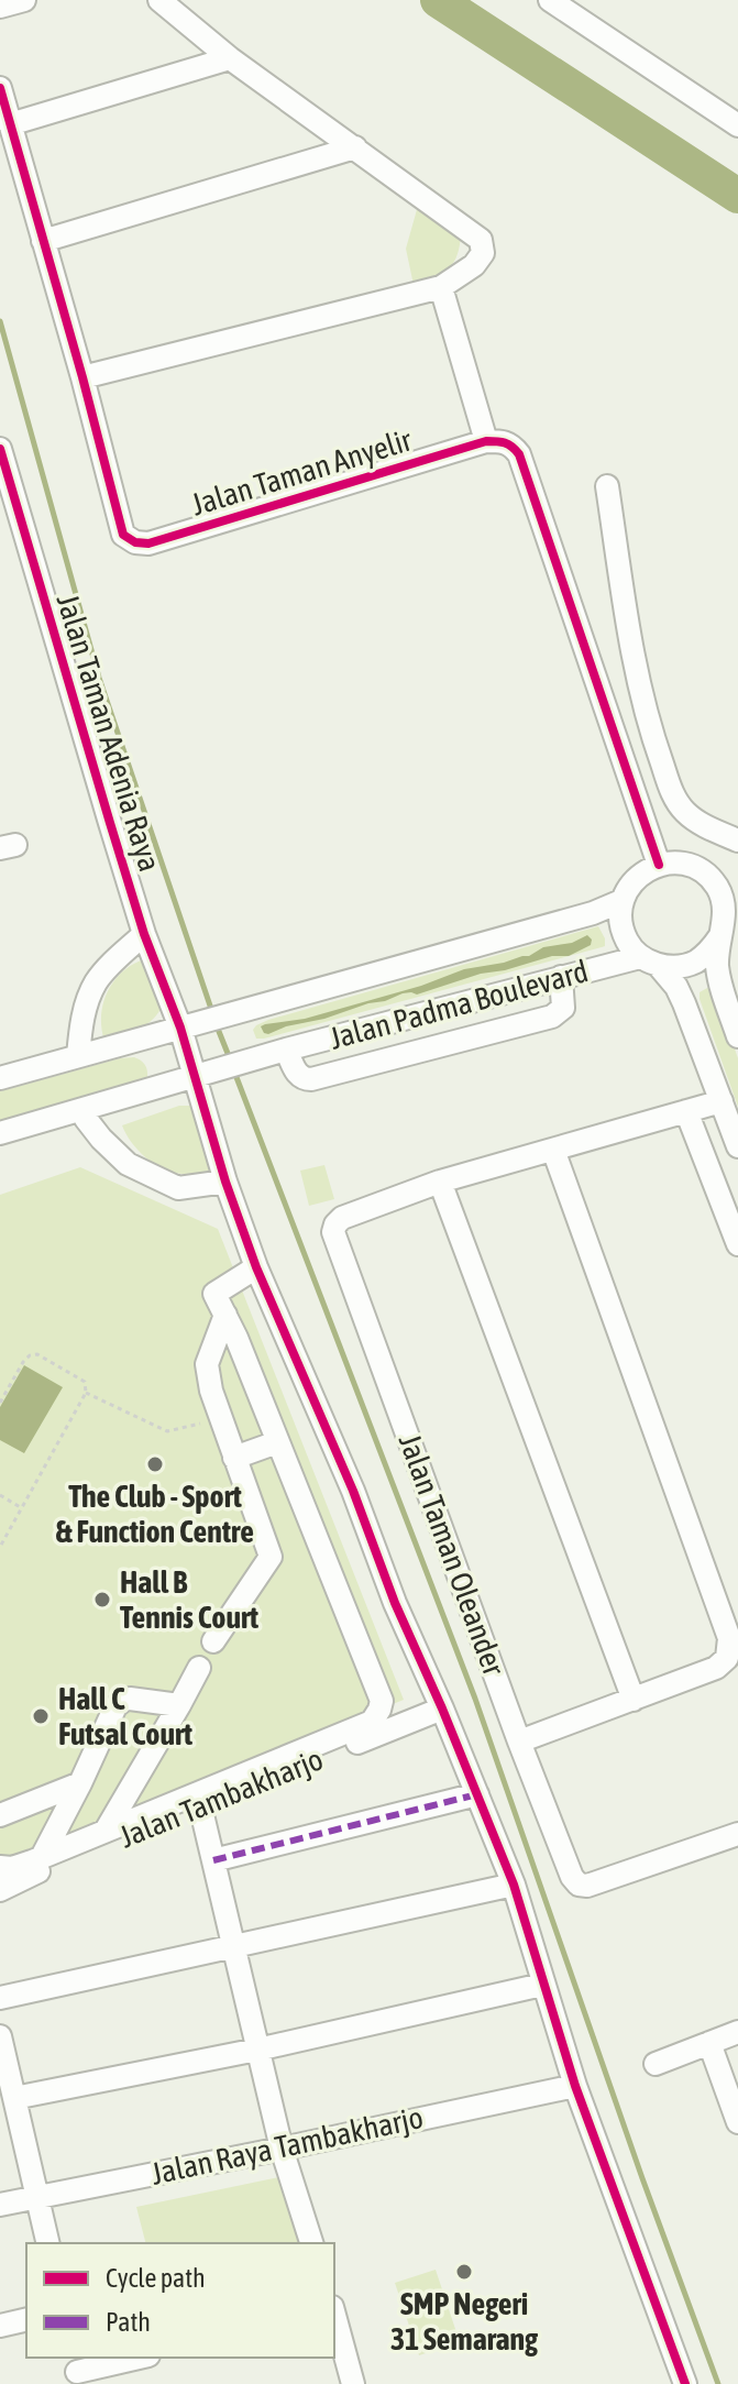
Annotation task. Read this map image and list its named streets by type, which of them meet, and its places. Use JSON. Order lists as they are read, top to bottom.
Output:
{
  "streets": {
    "street": [
      "Jalan Taman Anyelir",
      "Jalan Taman Adenia Raya",
      "Jalan Padma Boulevard",
      "Jalan Taman Oleander",
      "Jalan Tambakharjo",
      "Jalan Raya Tambakharjo"
    ]
  },
  "crossings": [
    ["Jalan Taman Adenia Raya", "Jalan Padma Boulevard"],
    ["Jalan Taman Adenia Raya", "Jalan Tambakharjo"],
    ["Jalan Taman Adenia Raya", "Jalan Raya Tambakharjo"]
  ],
  "places": [
    "The Club - Sport & Function Centre",
    "Hall B Tennis Court",
    "Hall C Futsal Court",
    "SMP Negeri 31 Semarang"
  ],
  "legend": ["Cycle path", "Path"]
}
